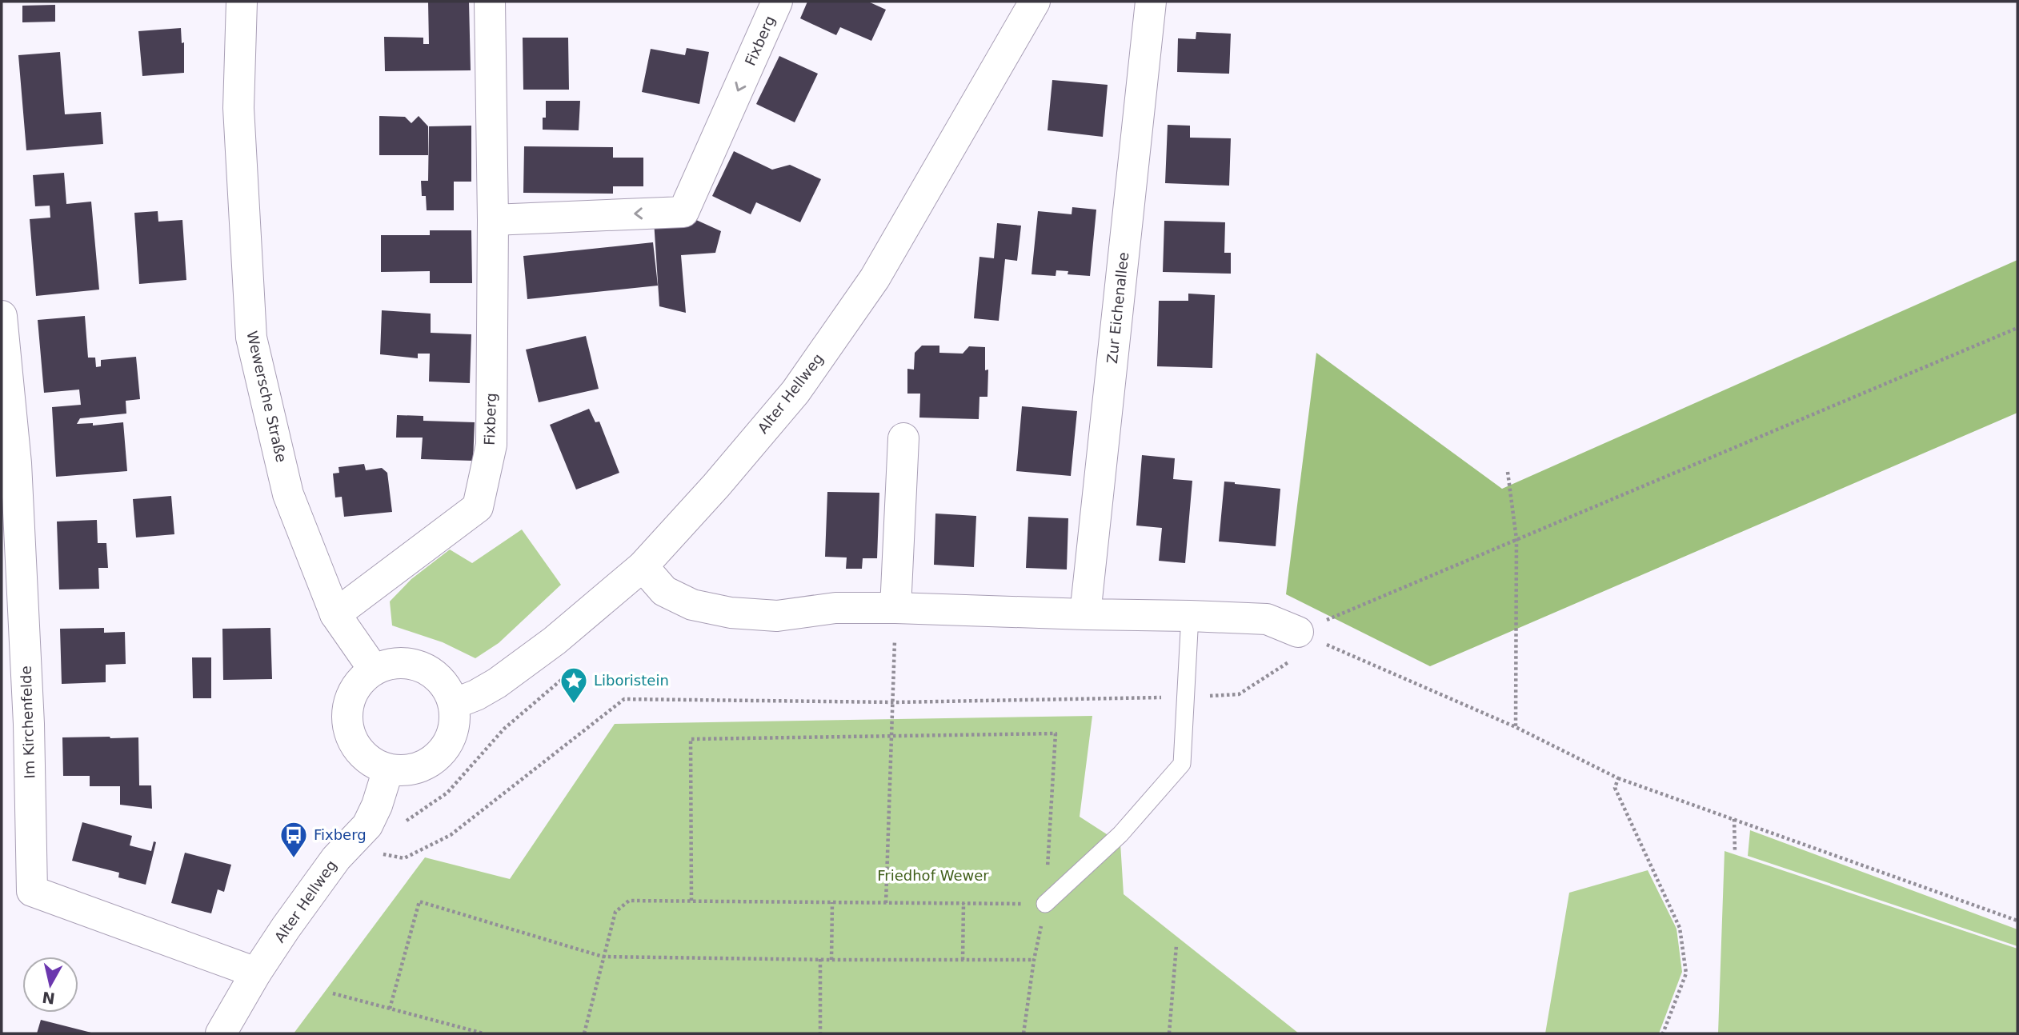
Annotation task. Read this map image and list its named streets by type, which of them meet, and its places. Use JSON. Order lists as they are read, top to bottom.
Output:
{
  "streets": {
    "street": [
      "Fixberg",
      "Zur Eichenallee",
      "Alter Hellweg",
      "Wewersche Straße",
      "Im Kirchenfelde"
    ]
  },
  "crossings": [
    ["Fixberg", "Wewersche Straße"],
    ["Alter Hellweg", "Wewersche Straße"],
    ["Alter Hellweg", "Im Kirchenfelde"]
  ],
  "parks": ["Friedhof Wewer"],
  "places": {
    "place": ["Liboristein"],
    "bus stop": ["Fixberg"]
  },
  "north": "bottom"
}
